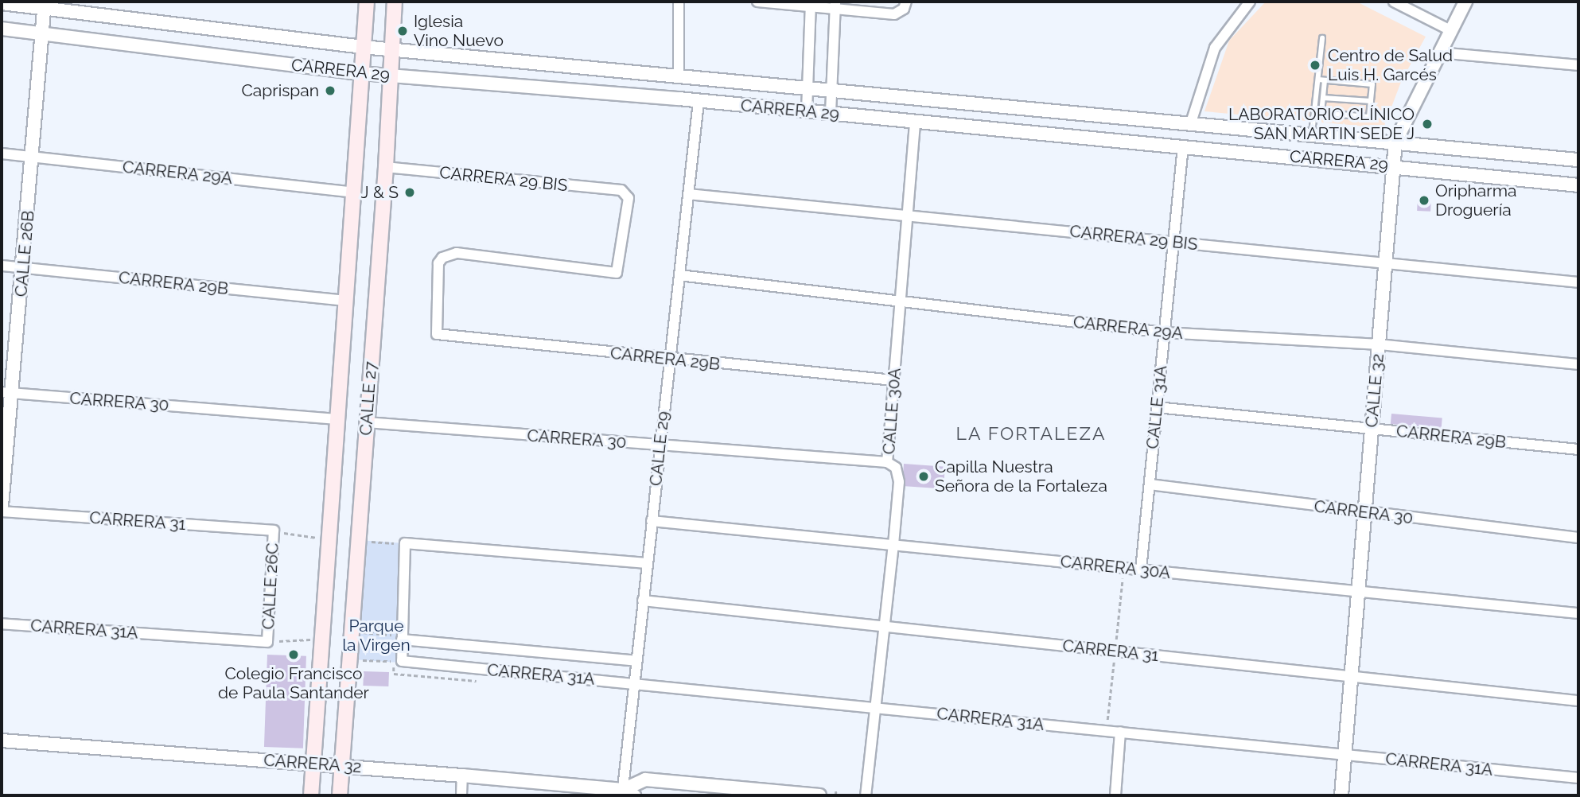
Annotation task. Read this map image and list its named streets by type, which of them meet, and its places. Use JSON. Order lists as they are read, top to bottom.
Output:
{
  "streets": {
    "main road": ["CALLE 27"],
    "street": [
      "CARRERA 29",
      "CARRERA 29A",
      "CARRERA 29 BIS",
      "CALLE 26B",
      "CARRERA 29B",
      "CALLE 32",
      "CARRERA 30",
      "CALLE 31A",
      "CALLE 30A",
      "CALLE 29",
      "CARRERA 31",
      "CARRERA 30A",
      "CALLE 26C",
      "CARRERA 31A",
      "CARRERA 32"
    ]
  },
  "crossings": [
    ["CARRERA 29", "CALLE 26B"],
    ["CARRERA 29", "CALLE 32"],
    ["CARRERA 29", "CALLE 27"],
    ["CARRERA 29", "CALLE 31A"],
    ["CARRERA 29", "CALLE 30A"],
    ["CARRERA 29", "CALLE 29"],
    ["CARRERA 29A", "CALLE 26B"],
    ["CARRERA 29A", "CALLE 32"],
    ["CARRERA 29A", "CALLE 27"],
    ["CARRERA 29A", "CALLE 31A"],
    ["CARRERA 29A", "CALLE 30A"],
    ["CARRERA 29A", "CALLE 29"],
    ["CARRERA 29 BIS", "CARRERA 29B"],
    ["CARRERA 29 BIS", "CALLE 32"],
    ["CARRERA 29 BIS", "CALLE 27"],
    ["CARRERA 29 BIS", "CALLE 31A"],
    ["CARRERA 29 BIS", "CALLE 30A"],
    ["CARRERA 29 BIS", "CALLE 29"],
    ["CALLE 26B", "CARRERA 29B"],
    ["CALLE 26B", "CARRERA 30"],
    ["CARRERA 29B", "CALLE 32"],
    ["CARRERA 29B", "CALLE 27"],
    ["CARRERA 29B", "CALLE 31A"],
    ["CARRERA 29B", "CALLE 30A"],
    ["CARRERA 29B", "CALLE 29"],
    ["CALLE 32", "CARRERA 30"],
    ["CALLE 32", "CARRERA 31"],
    ["CALLE 32", "CARRERA 30A"],
    ["CALLE 32", "CARRERA 31A"],
    ["CALLE 27", "CARRERA 30"],
    ["CALLE 27", "CARRERA 32"],
    ["CARRERA 30", "CALLE 31A"],
    ["CARRERA 30", "CALLE 30A"],
    ["CARRERA 30", "CALLE 29"],
    ["CALLE 31A", "CARRERA 30A"],
    ["CALLE 30A", "CARRERA 31"],
    ["CALLE 30A", "CARRERA 30A"],
    ["CALLE 30A", "CARRERA 31A"],
    ["CALLE 29", "CARRERA 31"],
    ["CALLE 29", "CARRERA 30A"],
    ["CALLE 29", "CARRERA 31A"],
    ["CALLE 29", "CARRERA 32"],
    ["CARRERA 31", "CALLE 26C"],
    ["CALLE 26C", "CARRERA 31A"]
  ],
  "districts": ["LA FORTALEZA"],
  "parks": ["Parque la Virgen"],
  "places": [
    "Iglesia Vino Nuevo",
    "Centro de Salud Luis H. Garcés",
    "Caprispan",
    "LABORATORIO CLÍNICO SAN MARTIN SEDE J",
    "J & S",
    "Oripharma Droguería",
    "Capilla Nuestra Señora de la Fortaleza",
    "Colegio Francisco de Paula Santander"
  ]
}
